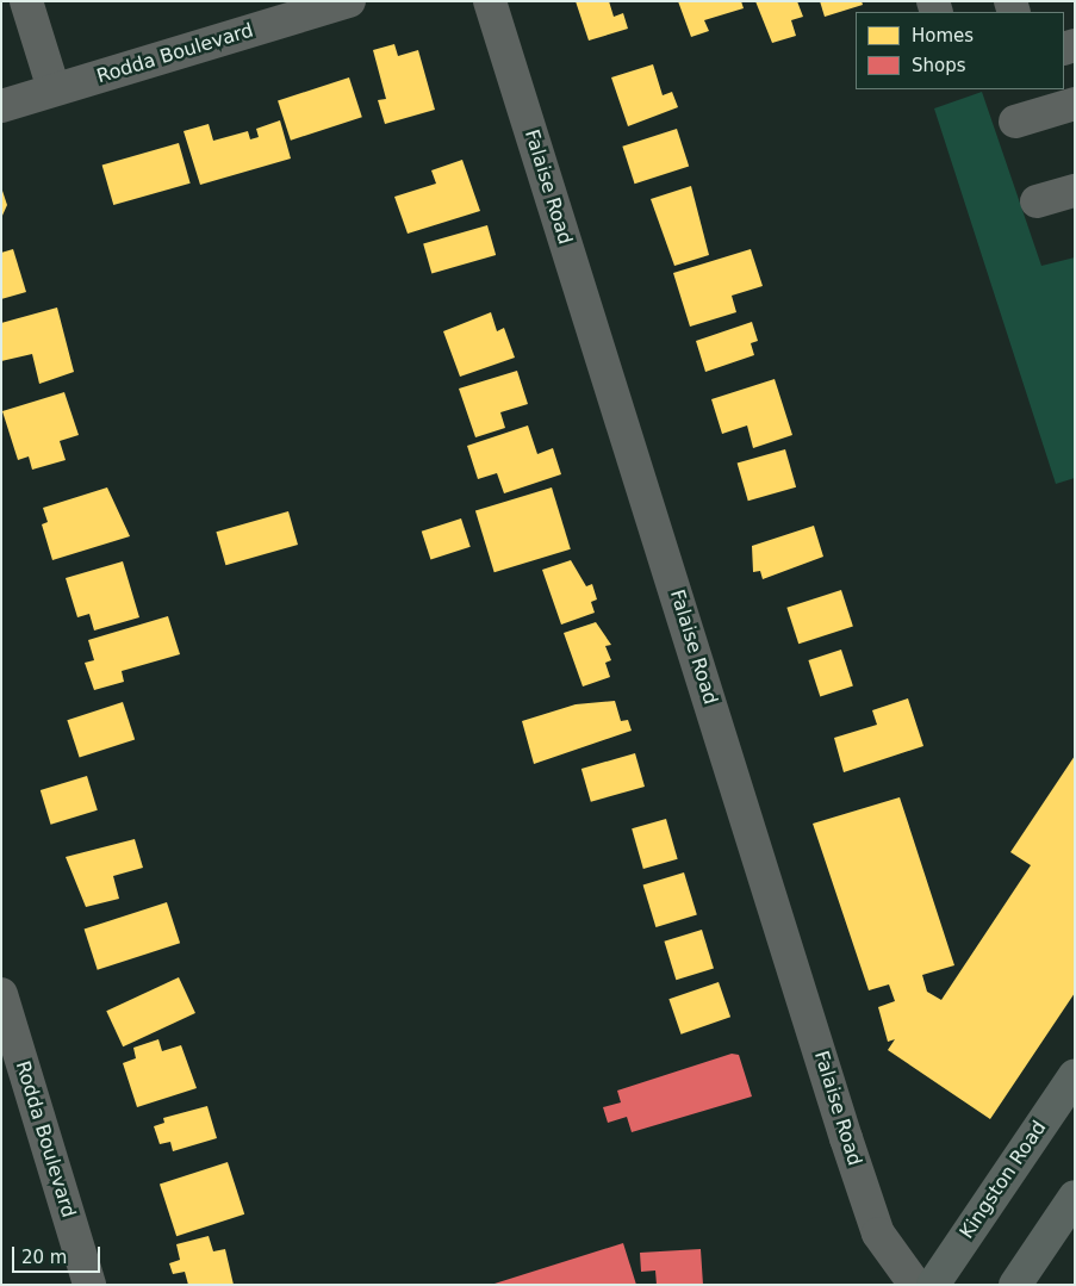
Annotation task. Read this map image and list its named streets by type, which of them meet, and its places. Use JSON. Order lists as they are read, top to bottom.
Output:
{
  "streets": {
    "main road": ["Kingston Road"],
    "street": ["Rodda Boulevard", "Falaise Road"]
  },
  "legend": ["Homes", "Shops"],
  "scale_bar": "20 m"
}
